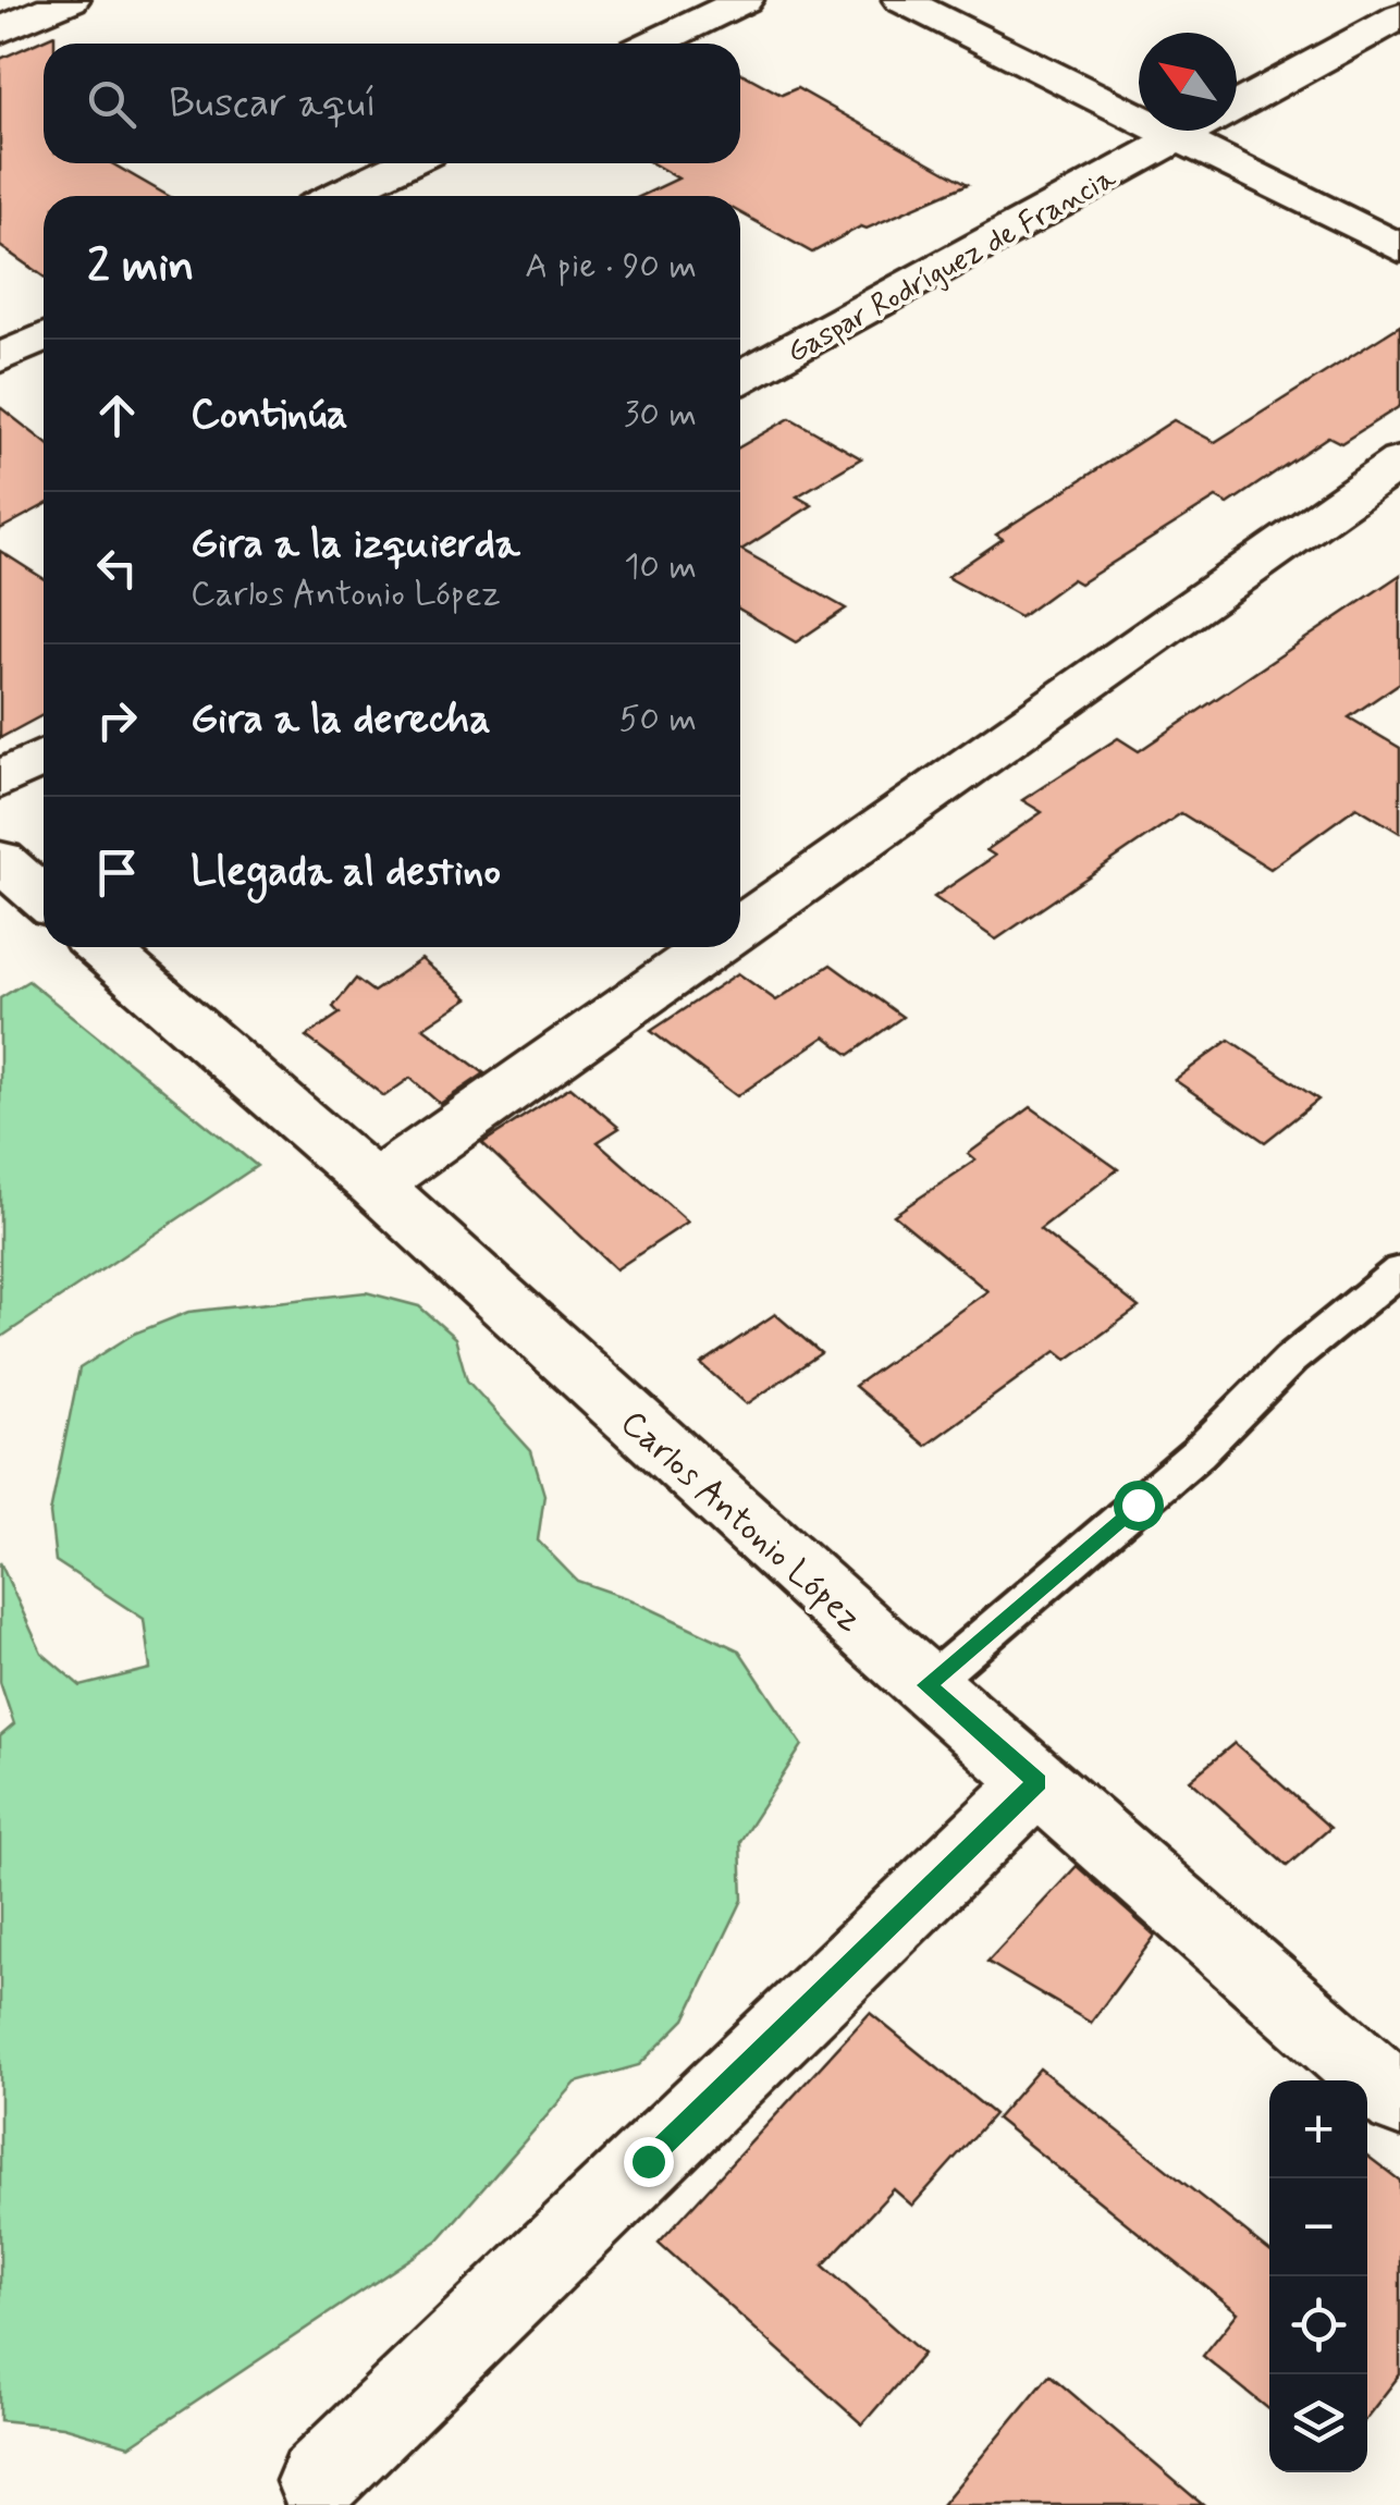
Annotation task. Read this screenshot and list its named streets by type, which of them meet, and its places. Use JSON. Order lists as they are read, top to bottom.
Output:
{
  "streets": {
    "street": ["Gaspar Rodríguez de Francia", "Carlos Antonio López"]
  },
  "north": "top left",
  "page": {
    "search": "Buscar aquí",
    "heading": ["2 min", "A pie · 90 m"],
    "list": [
      ["Continúa", "30 m"],
      ["Gira a la izquierda", "Carlos Antonio López", "10 m"],
      ["Gira a la derecha", "50 m"],
      "Llegada al destino"
    ],
    "map_buttons": ["+", "−"]
  }
}
